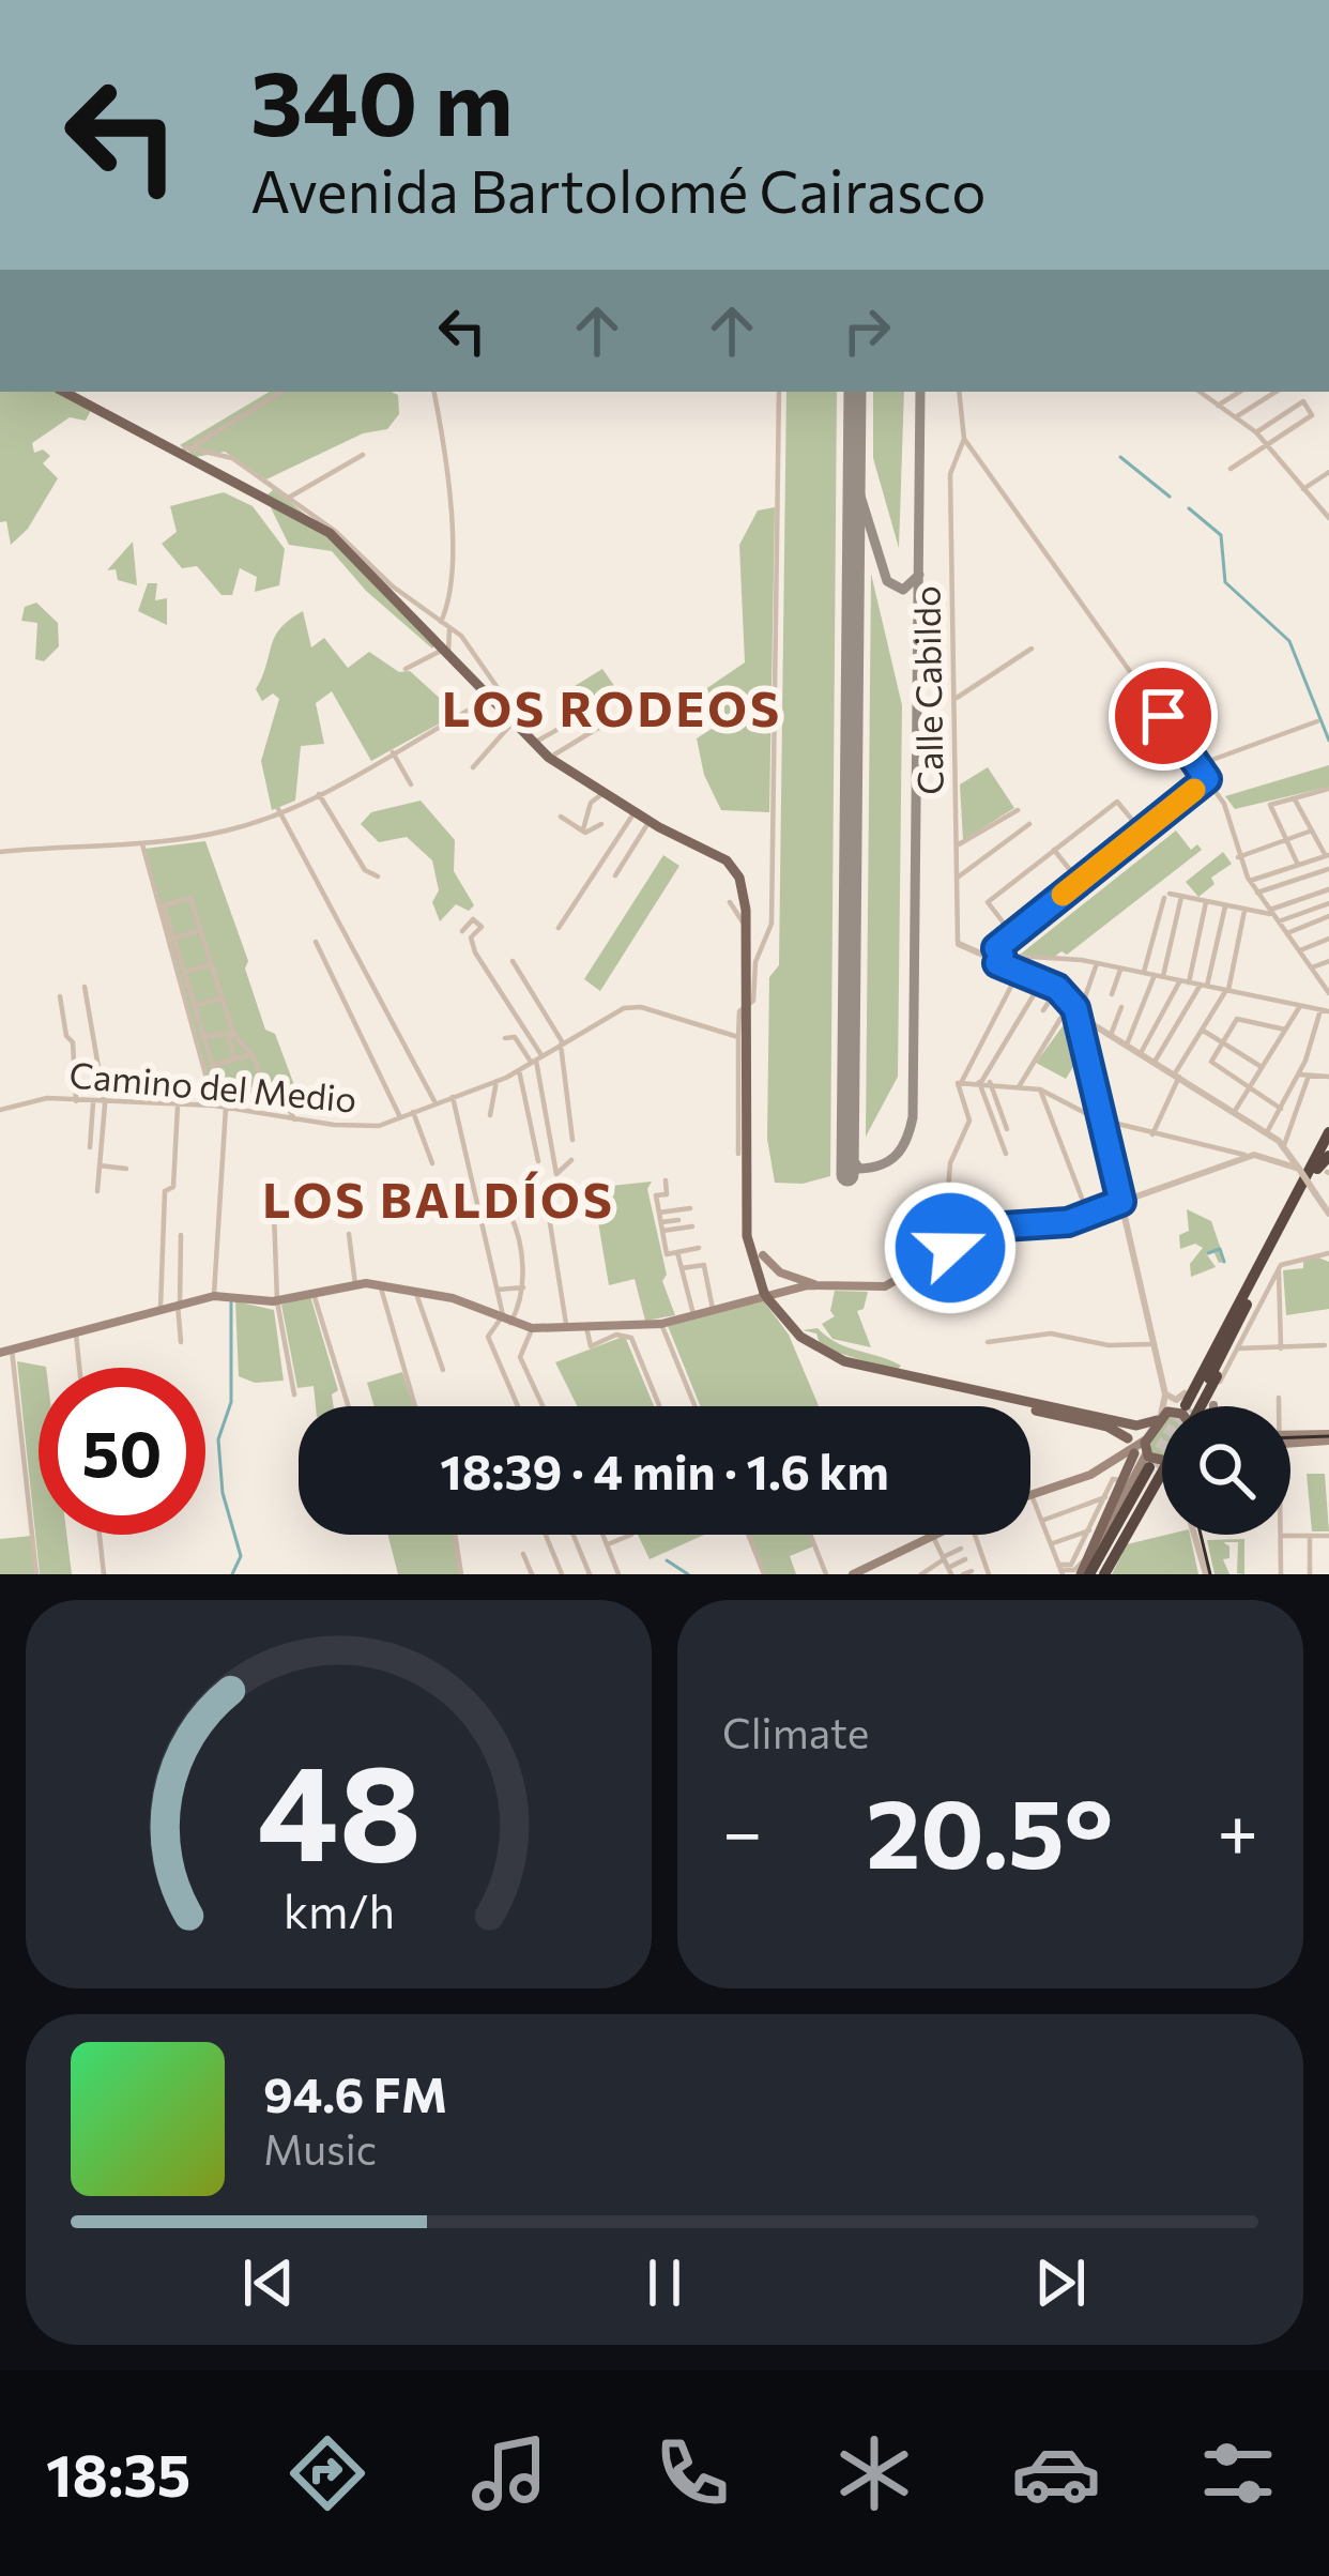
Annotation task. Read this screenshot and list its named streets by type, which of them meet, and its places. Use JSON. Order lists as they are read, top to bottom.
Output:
{
  "streets": {
    "street": ["Calle Cabildo", "Camino del Medio"]
  },
  "districts": ["LOS RODEOS", "LOS BALDÍOS"],
  "page": {
    "turn": ["340 m", "Avenida Bartolomé Cairasco"],
    "limit": "50",
    "trip": "18:39 · 4 min · 1.6 km",
    "tile": "Climate",
    "heat": ["−", "20.5°", "+"],
    "song": ["94.6 FM", "Music"],
    "tabs": "18:35",
    "gauge": ["48", "km/h"]
  }
}
